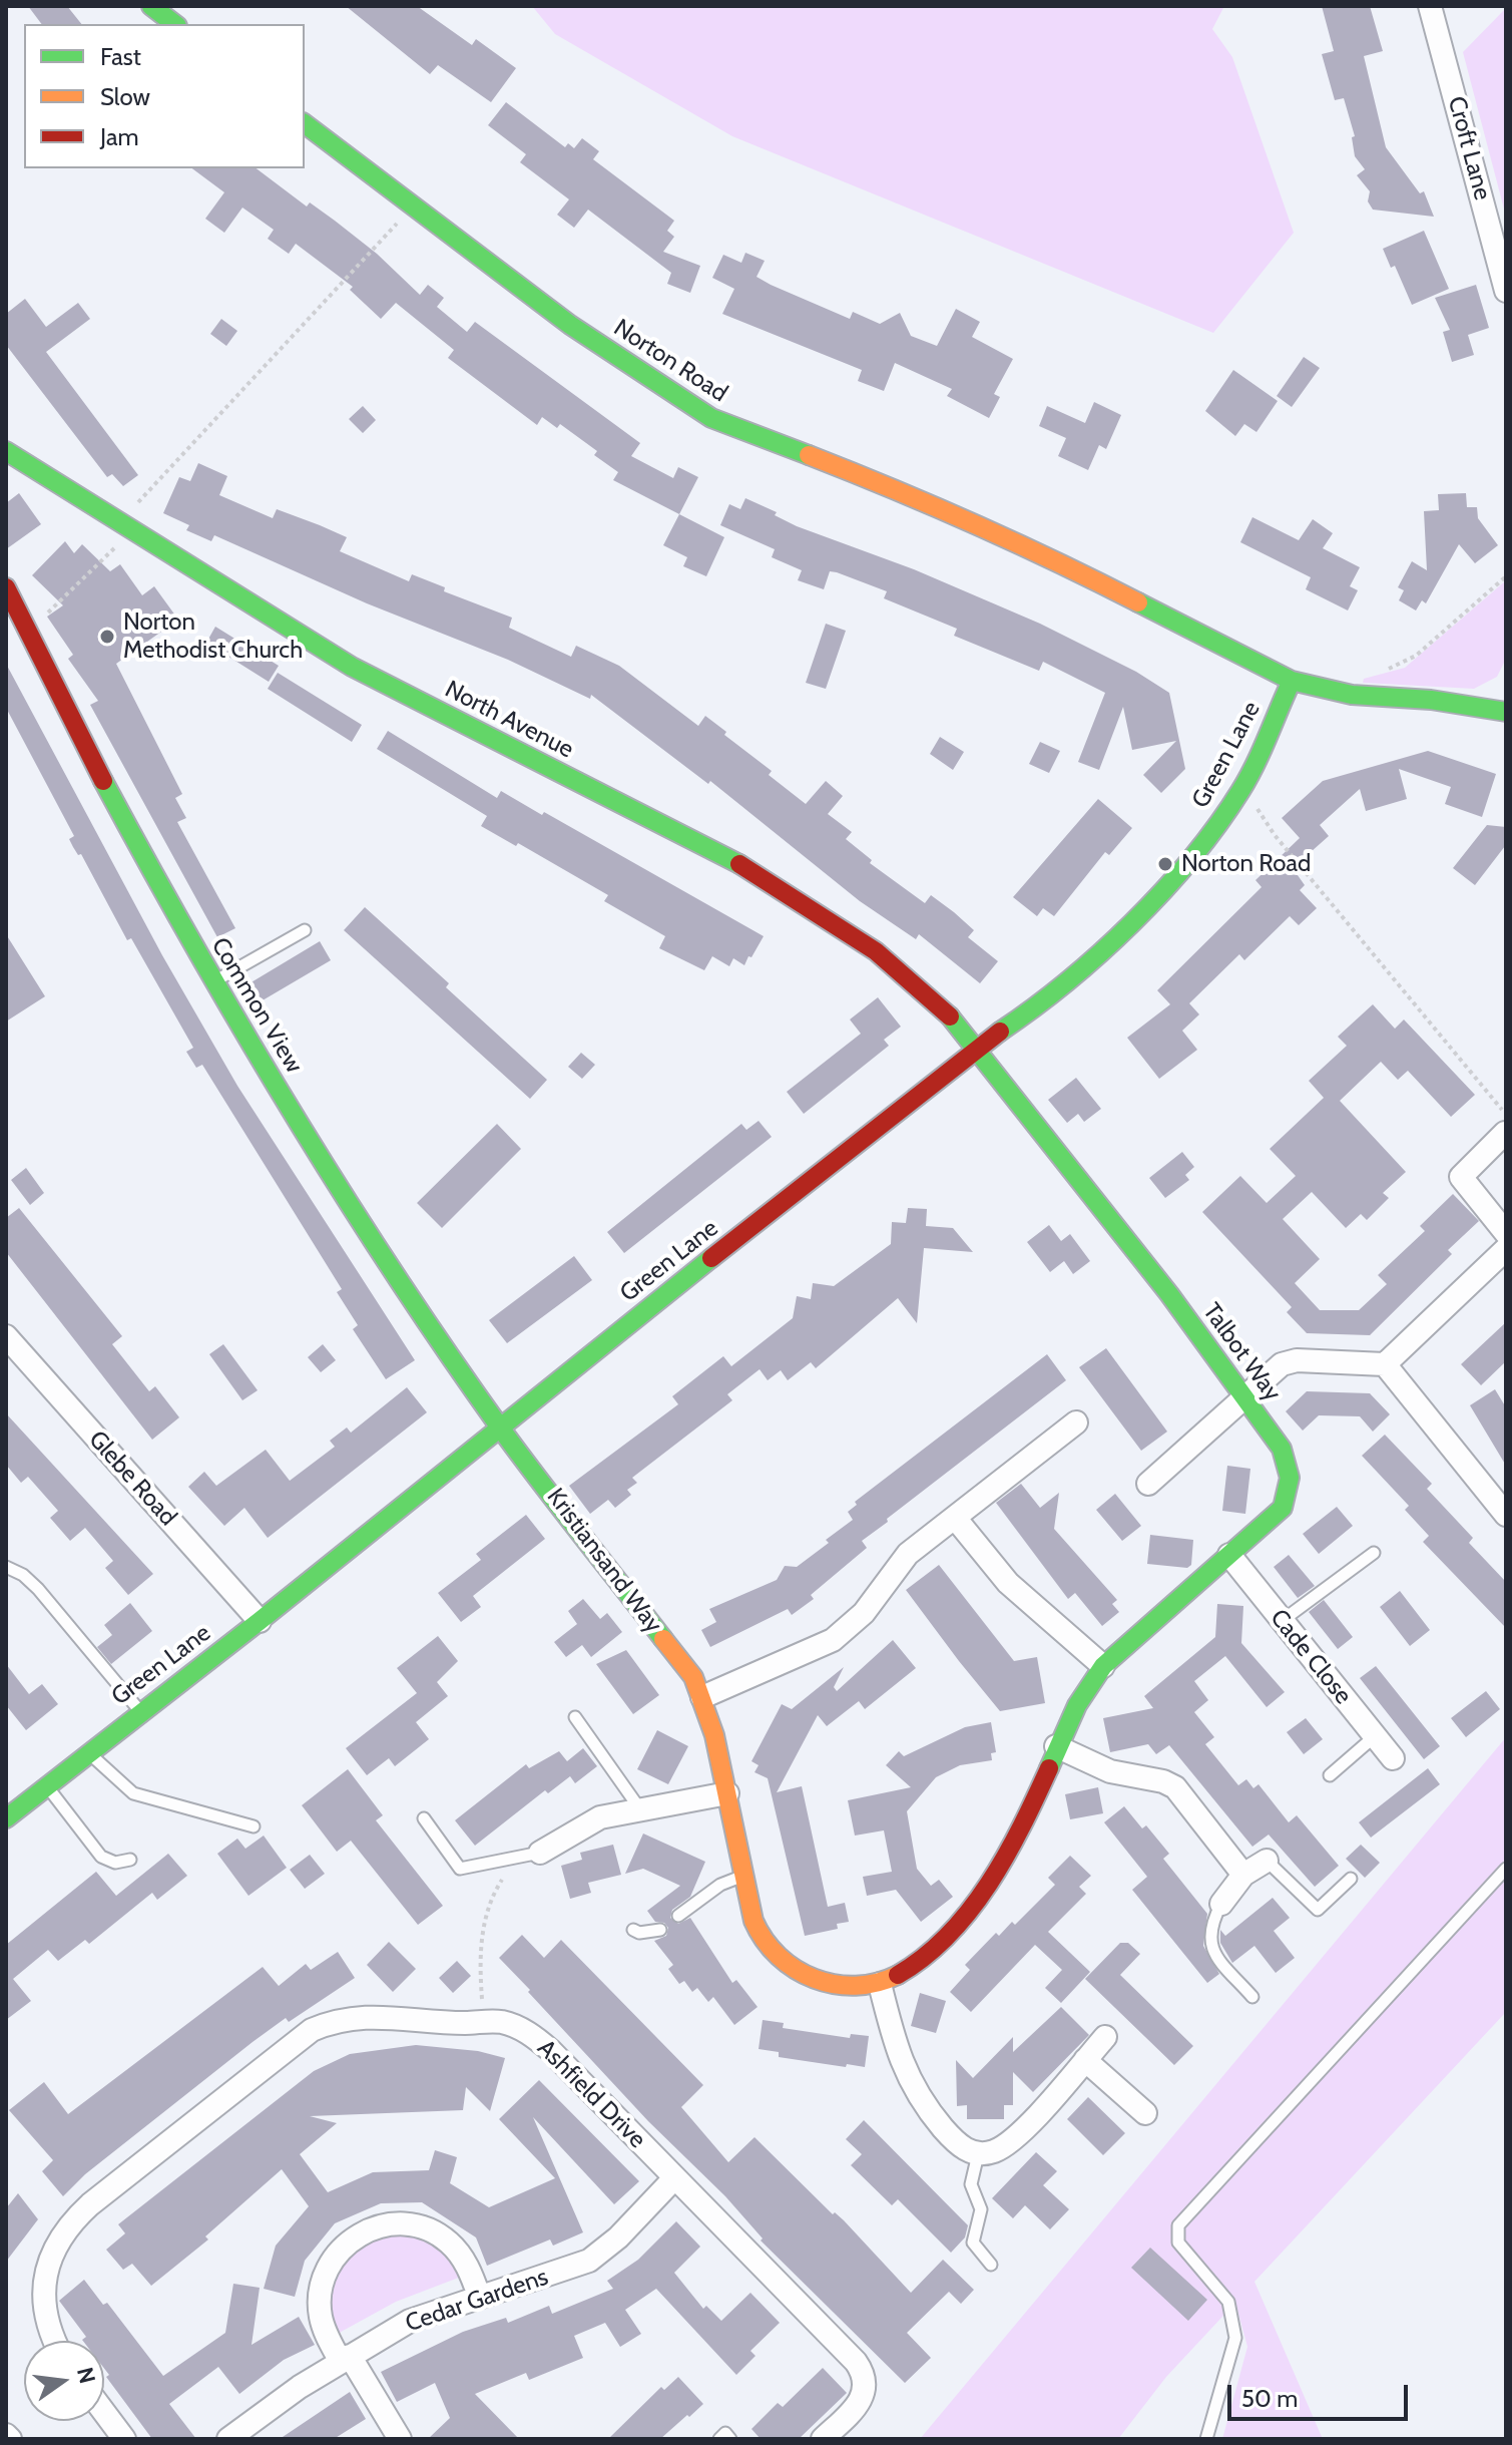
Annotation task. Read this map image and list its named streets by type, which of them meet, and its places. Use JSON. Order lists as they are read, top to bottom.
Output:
{
  "streets": {
    "street": [
      "Croft Lane",
      "Norton Road",
      "North Avenue",
      "Green Lane",
      "Common View",
      "Talbot Way",
      "Glebe Road",
      "Kristiansand Way",
      "Cade Close",
      "Ashfield Drive",
      "Cedar Gardens"
    ]
  },
  "crossings": [
    ["Norton Road", "Green Lane"],
    ["North Avenue", "Green Lane"],
    ["North Avenue", "Talbot Way"],
    ["Green Lane", "Common View"],
    ["Green Lane", "Talbot Way"],
    ["Green Lane", "Glebe Road"],
    ["Green Lane", "Kristiansand Way"],
    ["Common View", "Kristiansand Way"],
    ["Talbot Way", "Cade Close"],
    ["Ashfield Drive", "Cedar Gardens"]
  ],
  "places": ["Norton Methodist Church", "Norton Road"],
  "legend": ["Fast", "Slow", "Jam"],
  "scale_bar": "50 m",
  "north": "right"
}
